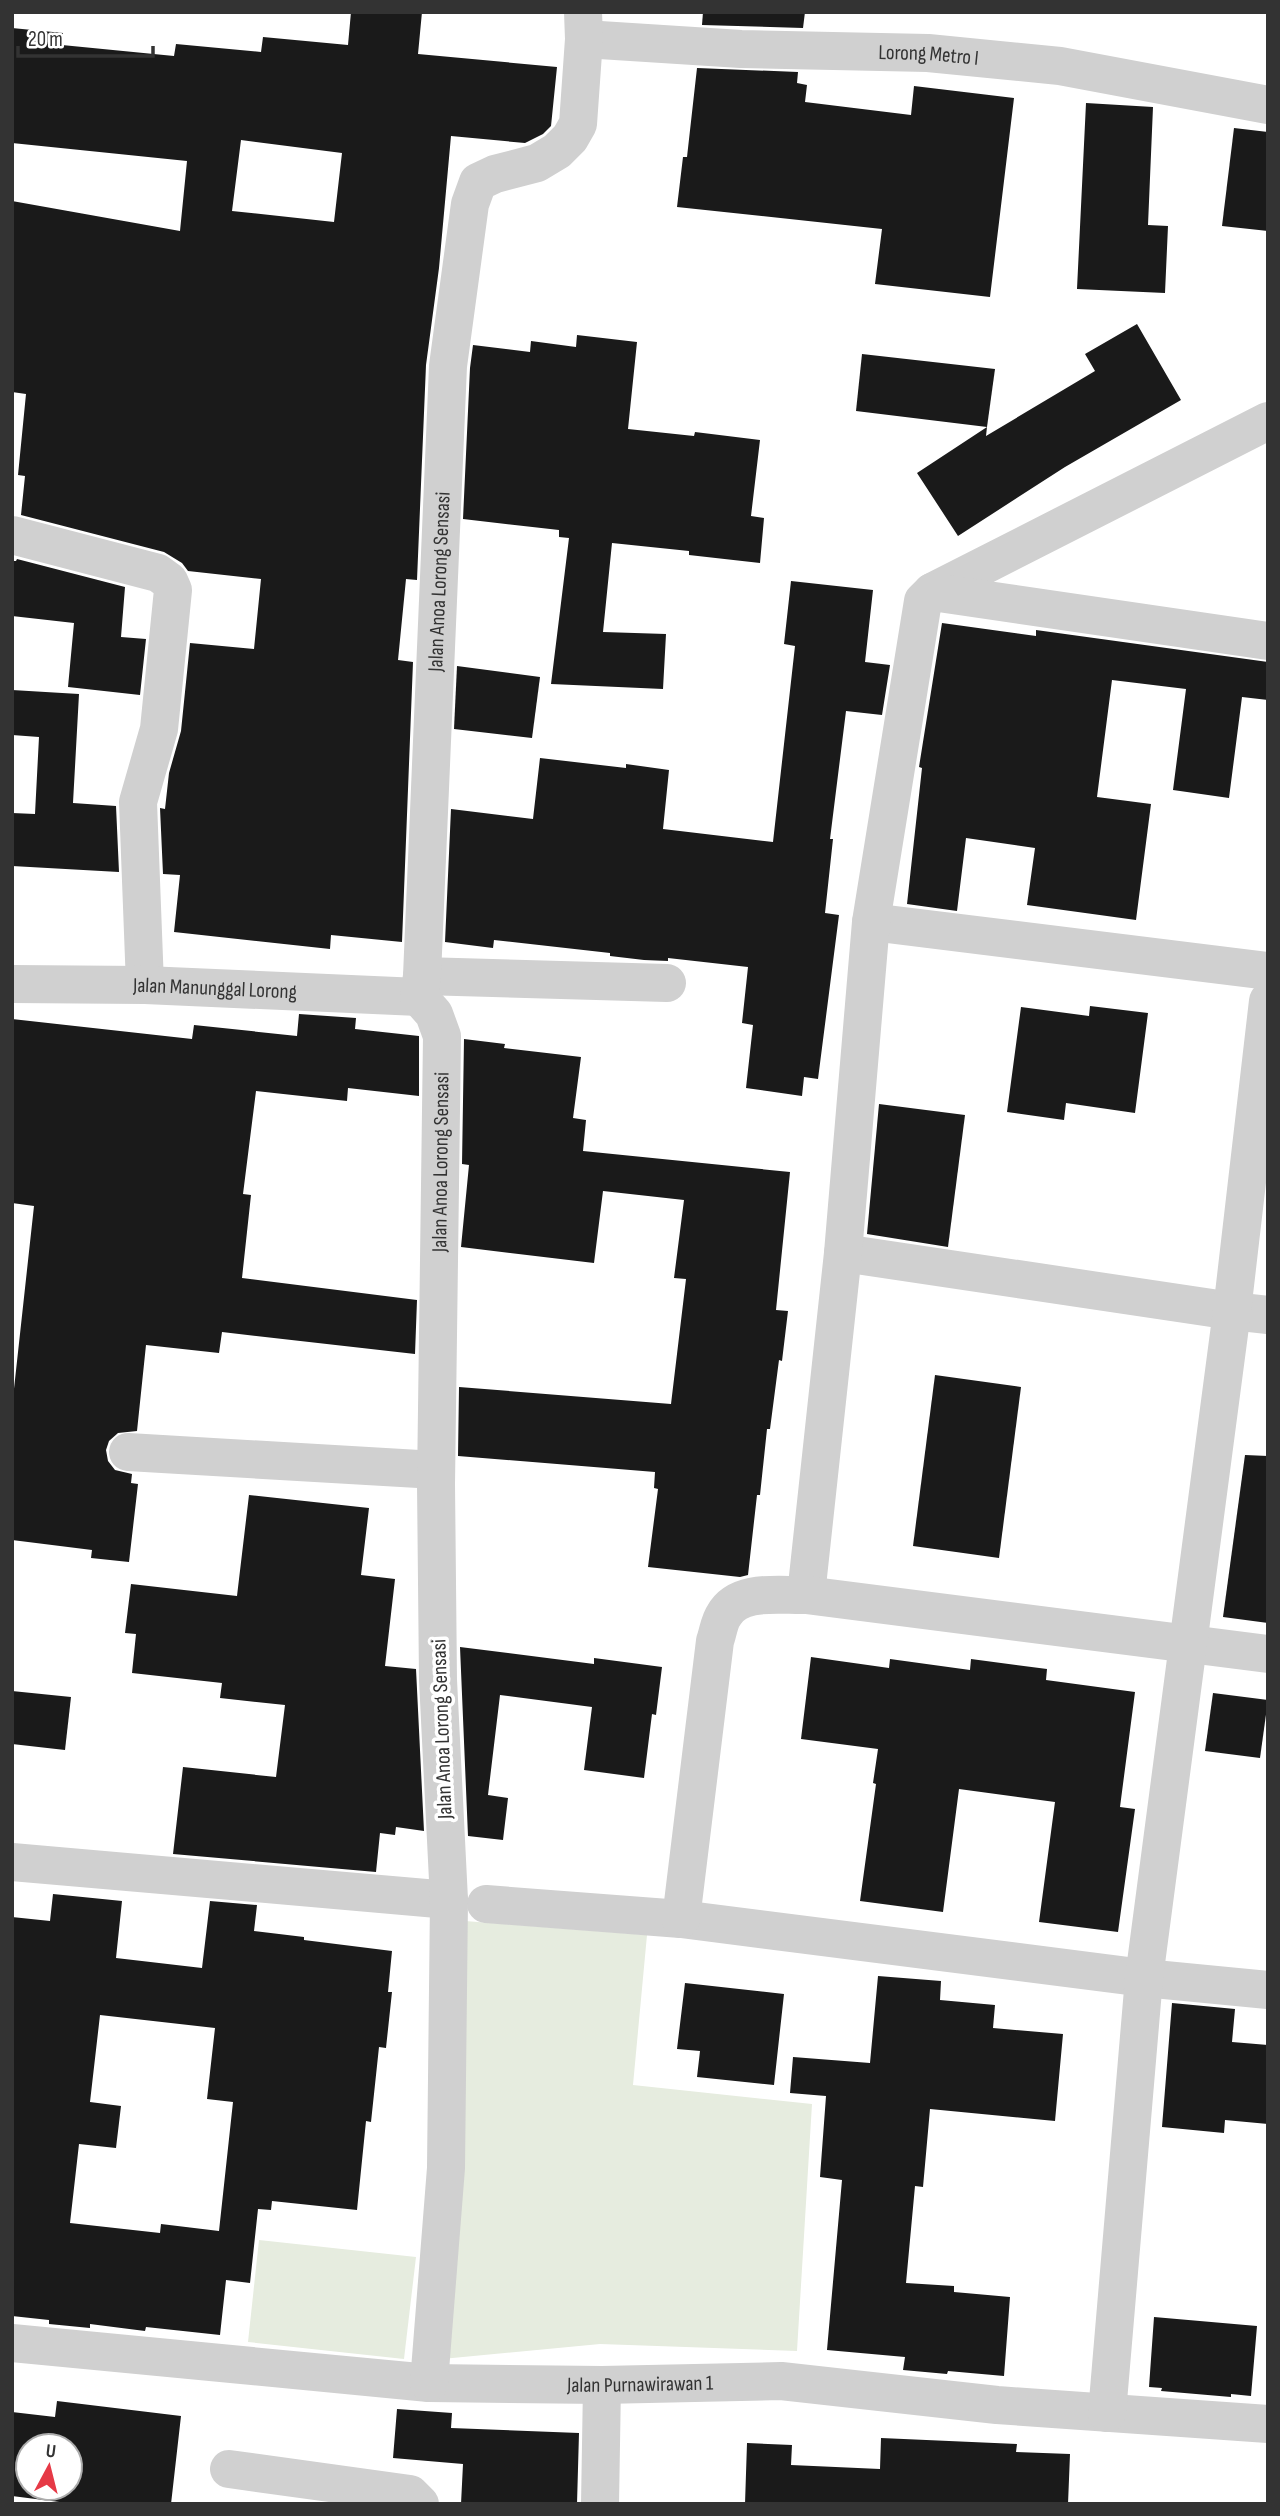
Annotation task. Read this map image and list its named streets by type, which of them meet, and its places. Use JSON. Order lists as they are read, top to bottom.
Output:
{
  "streets": {
    "street": [
      "Lorong Metro I",
      "Jalan Anoa Lorong Sensasi",
      "Jalan Manunggal Lorong",
      "Jalan Purnawirawan 1"
    ]
  },
  "crossings": [
    ["Lorong Metro I", "Jalan Anoa Lorong Sensasi"],
    ["Jalan Anoa Lorong Sensasi", "Jalan Manunggal Lorong"],
    ["Jalan Anoa Lorong Sensasi", "Jalan Purnawirawan 1"]
  ],
  "scale_bar": "20 m",
  "north": "top"
}
